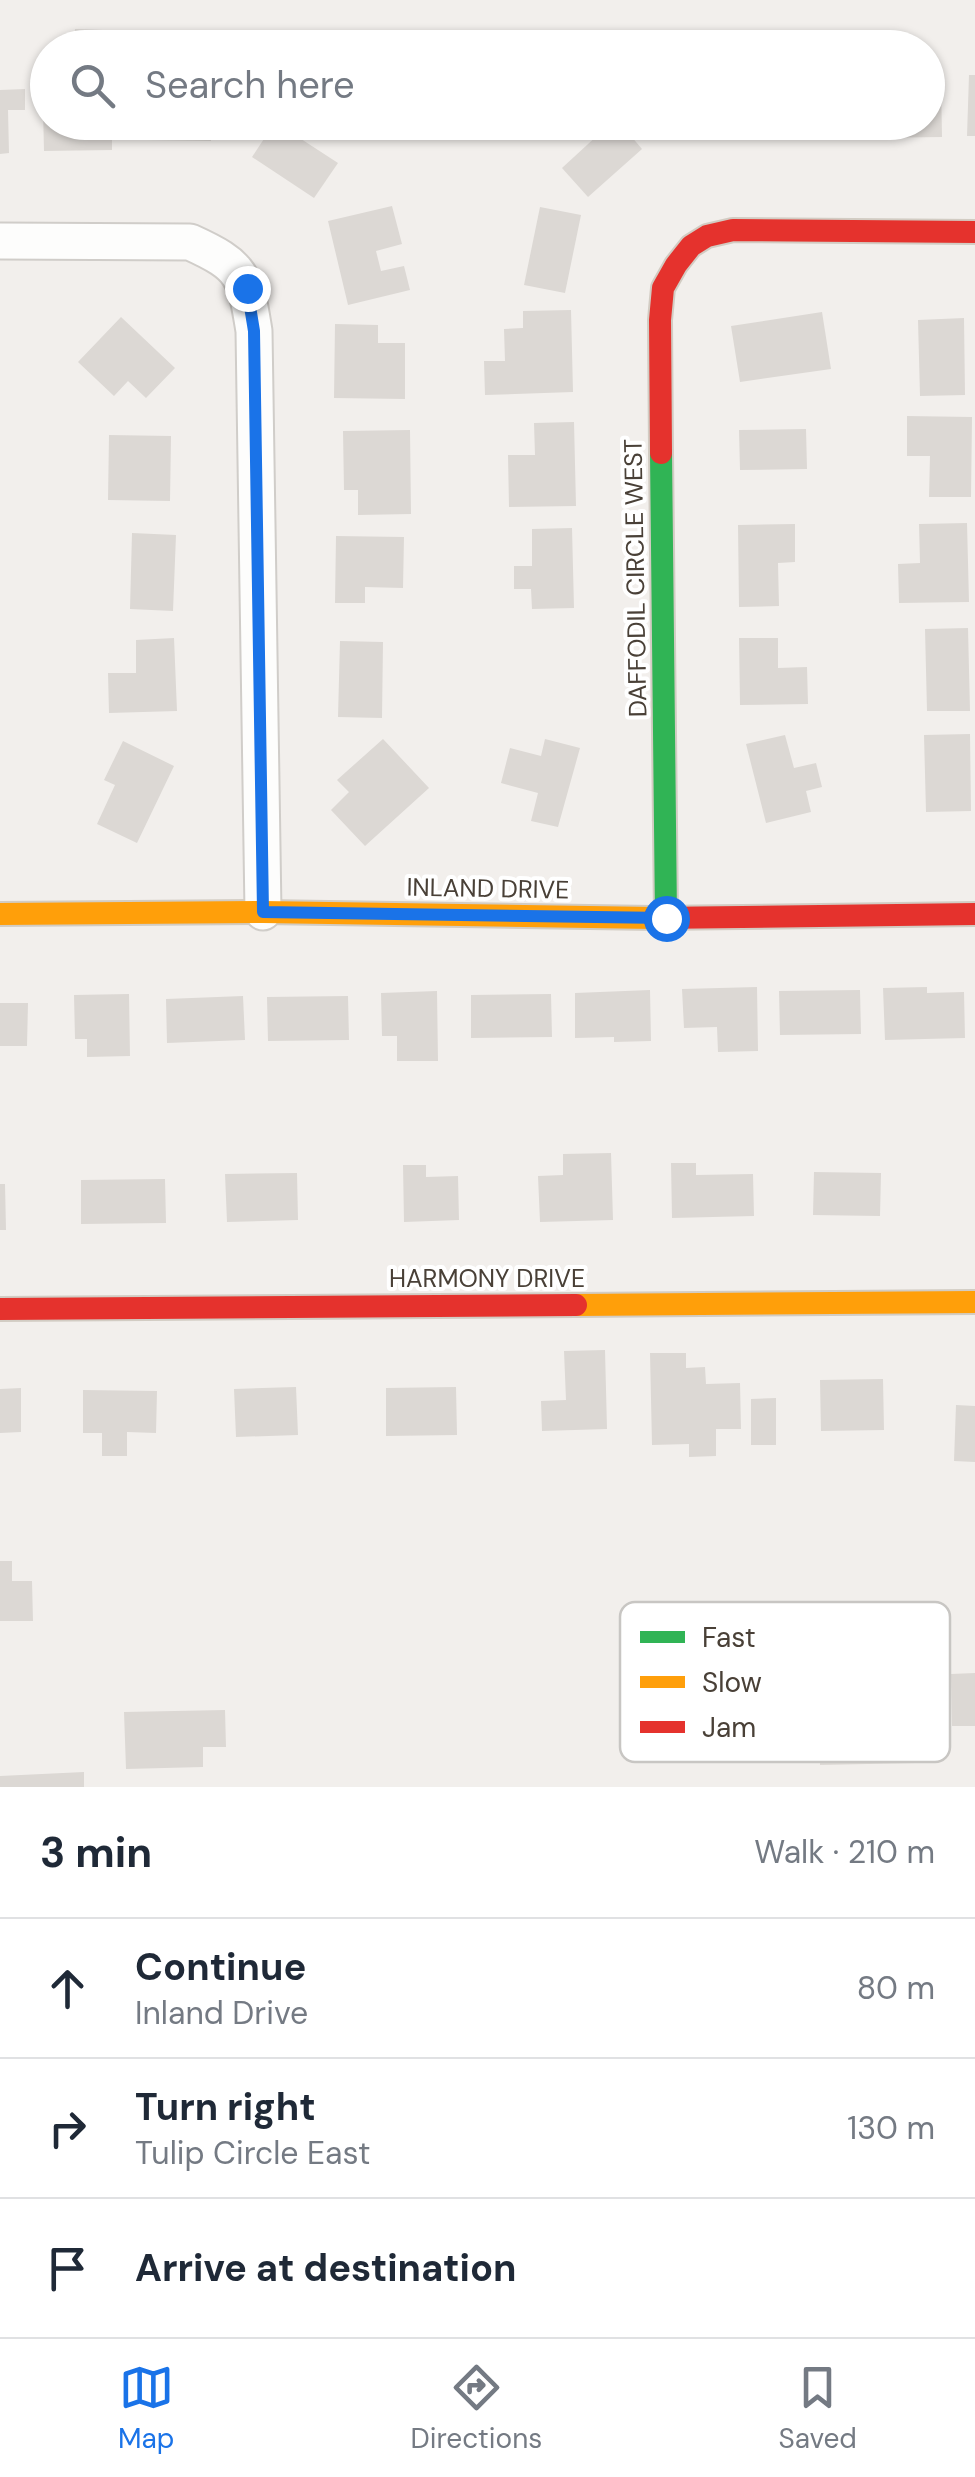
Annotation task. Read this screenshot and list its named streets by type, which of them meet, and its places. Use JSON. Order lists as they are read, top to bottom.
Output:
{
  "streets": {
    "street": ["DAFFODIL CIRCLE WEST", "INLAND DRIVE", "HARMONY DRIVE"]
  },
  "crossings": [
    ["DAFFODIL CIRCLE WEST", "INLAND DRIVE"]
  ],
  "legend": ["Fast", "Slow", "Jam"],
  "page": {
    "search": "Search here",
    "heading": ["3 min", "Walk · 210 m"],
    "list": [
      ["Continue", "Inland Drive", "80 m"],
      ["Turn right", "Tulip Circle East", "130 m"],
      "Arrive at destination"
    ],
    "nav": ["Map", "Directions", "Saved"]
  }
}
